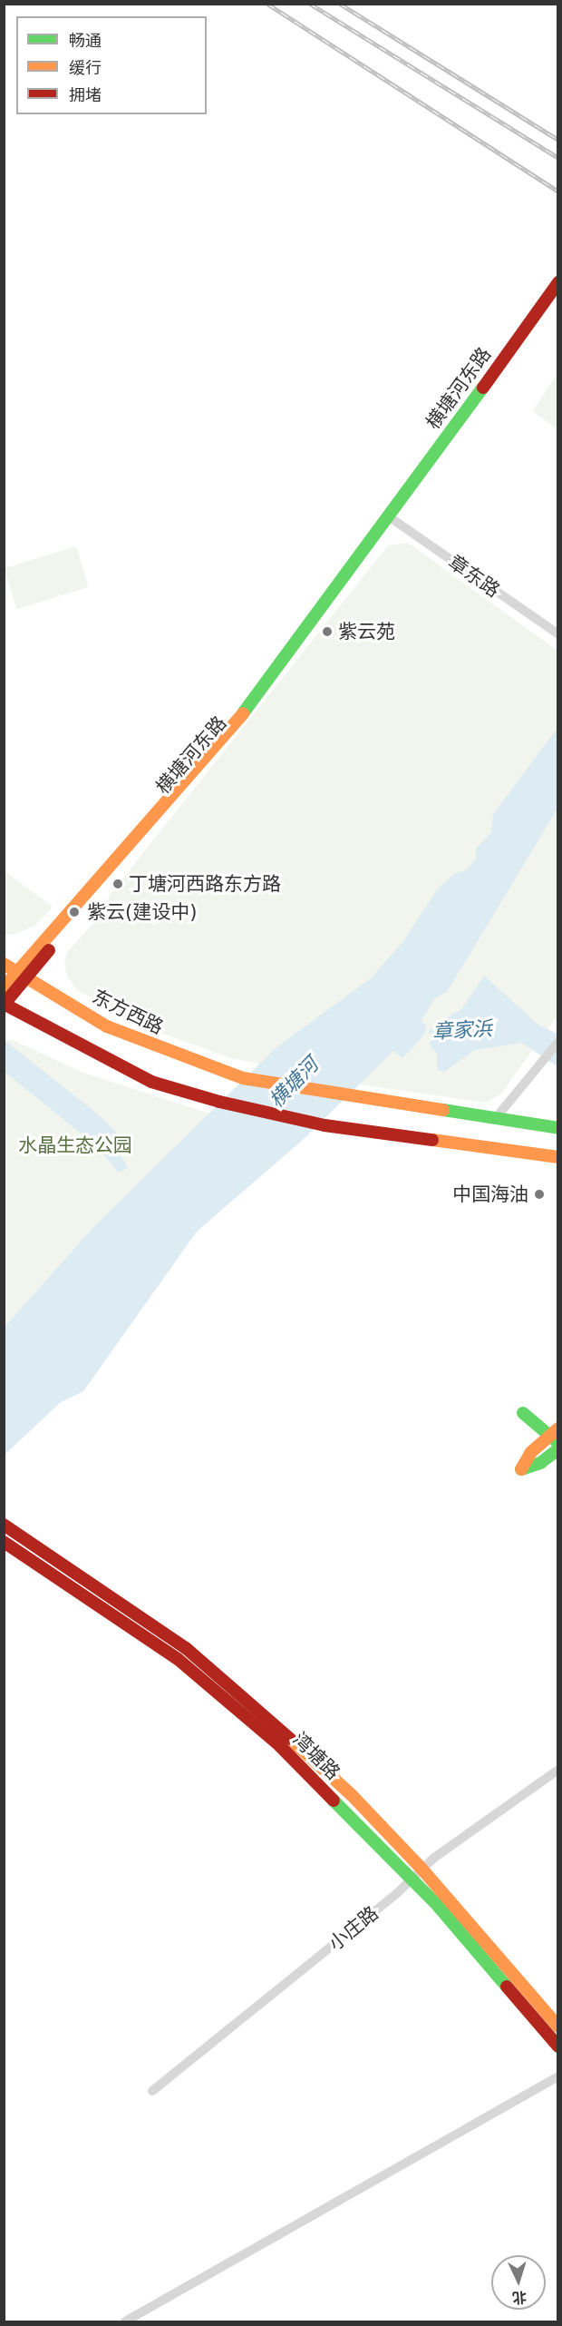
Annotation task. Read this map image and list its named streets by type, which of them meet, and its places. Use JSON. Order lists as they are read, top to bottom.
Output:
{
  "streets": {
    "main road": ["横塘河东路", "东方西路", "湾塘路"],
    "street": ["章东路", "小庄路"]
  },
  "crossings": [
    ["横塘河东路", "章东路"],
    ["横塘河东路", "东方西路"],
    ["湾塘路", "小庄路"]
  ],
  "water": ["章家浜", "横塘河"],
  "parks": ["水晶生态公园"],
  "places": [
    "紫云苑",
    "丁塘河西路东方路",
    "紫云(建设中)",
    "中国海油"
  ],
  "legend": ["畅通", "缓行", "拥堵"],
  "north": "bottom"
}
